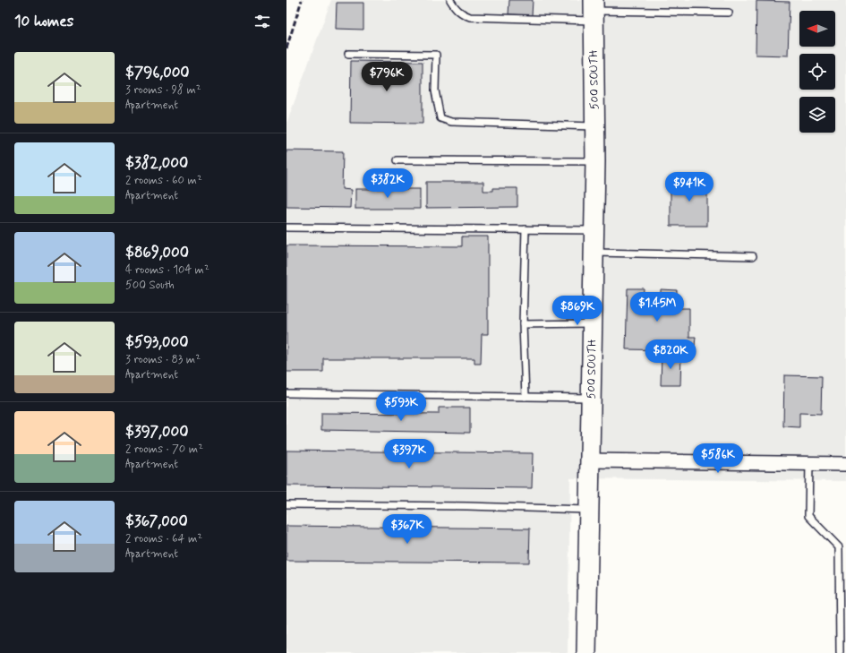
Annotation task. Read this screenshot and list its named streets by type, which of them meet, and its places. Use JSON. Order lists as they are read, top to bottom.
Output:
{
  "streets": {
    "street": ["500 SOUTH"]
  },
  "north": "left",
  "page": {
    "heading": "10 homes",
    "list": [
      {
        "name": "$796,000",
        "note": "3 rooms · 98 m² · Apartment"
      },
      {
        "name": "$382,000",
        "note": "2 rooms · 60 m² · Apartment"
      },
      {
        "name": "$869,000",
        "note": "4 rooms · 104 m² · 500 South"
      },
      {
        "name": "$593,000",
        "note": "3 rooms · 83 m² · Apartment"
      },
      {
        "name": "$397,000",
        "note": "2 rooms · 70 m² · Apartment"
      },
      {
        "name": "$367,000",
        "note": "2 rooms · 64 m² · Apartment"
      }
    ],
    "price": [
      "$796K",
      "$382K",
      "$941K",
      "$1.45M",
      "$869K",
      "$820K",
      "$593K",
      "$397K",
      "$586K",
      "$367K"
    ]
  }
}
